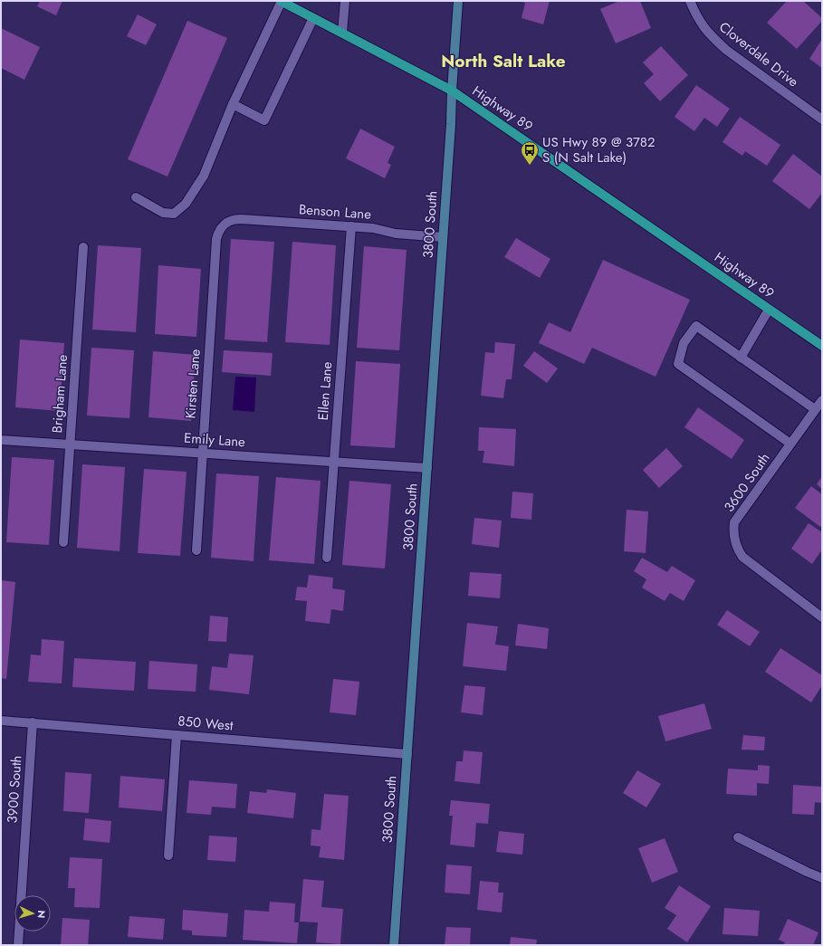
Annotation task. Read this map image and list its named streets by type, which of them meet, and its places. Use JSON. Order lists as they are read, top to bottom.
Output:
{
  "streets": {
    "main road": ["Highway 89"],
    "street": [
      "Cloverdale Drive",
      "Benson Lane",
      "3800 South",
      "Kirsten Lane",
      "Ellen Lane",
      "Brigham Lane",
      "Emily Lane",
      "3600 South",
      "850 West",
      "3900 South"
    ]
  },
  "crossings": [
    ["Highway 89", "3800 South"],
    ["Benson Lane", "3800 South"],
    ["Benson Lane", "Kirsten Lane"],
    ["Benson Lane", "Ellen Lane"],
    ["3800 South", "Emily Lane"],
    ["3800 South", "850 West"],
    ["Kirsten Lane", "Emily Lane"],
    ["Ellen Lane", "Emily Lane"],
    ["Brigham Lane", "Emily Lane"],
    ["850 West", "3900 South"]
  ],
  "districts": ["North Salt Lake"],
  "places": {
    "bus stop": ["US Hwy 89 @ 3782 S (N Salt Lake)"]
  },
  "north": "right"
}
